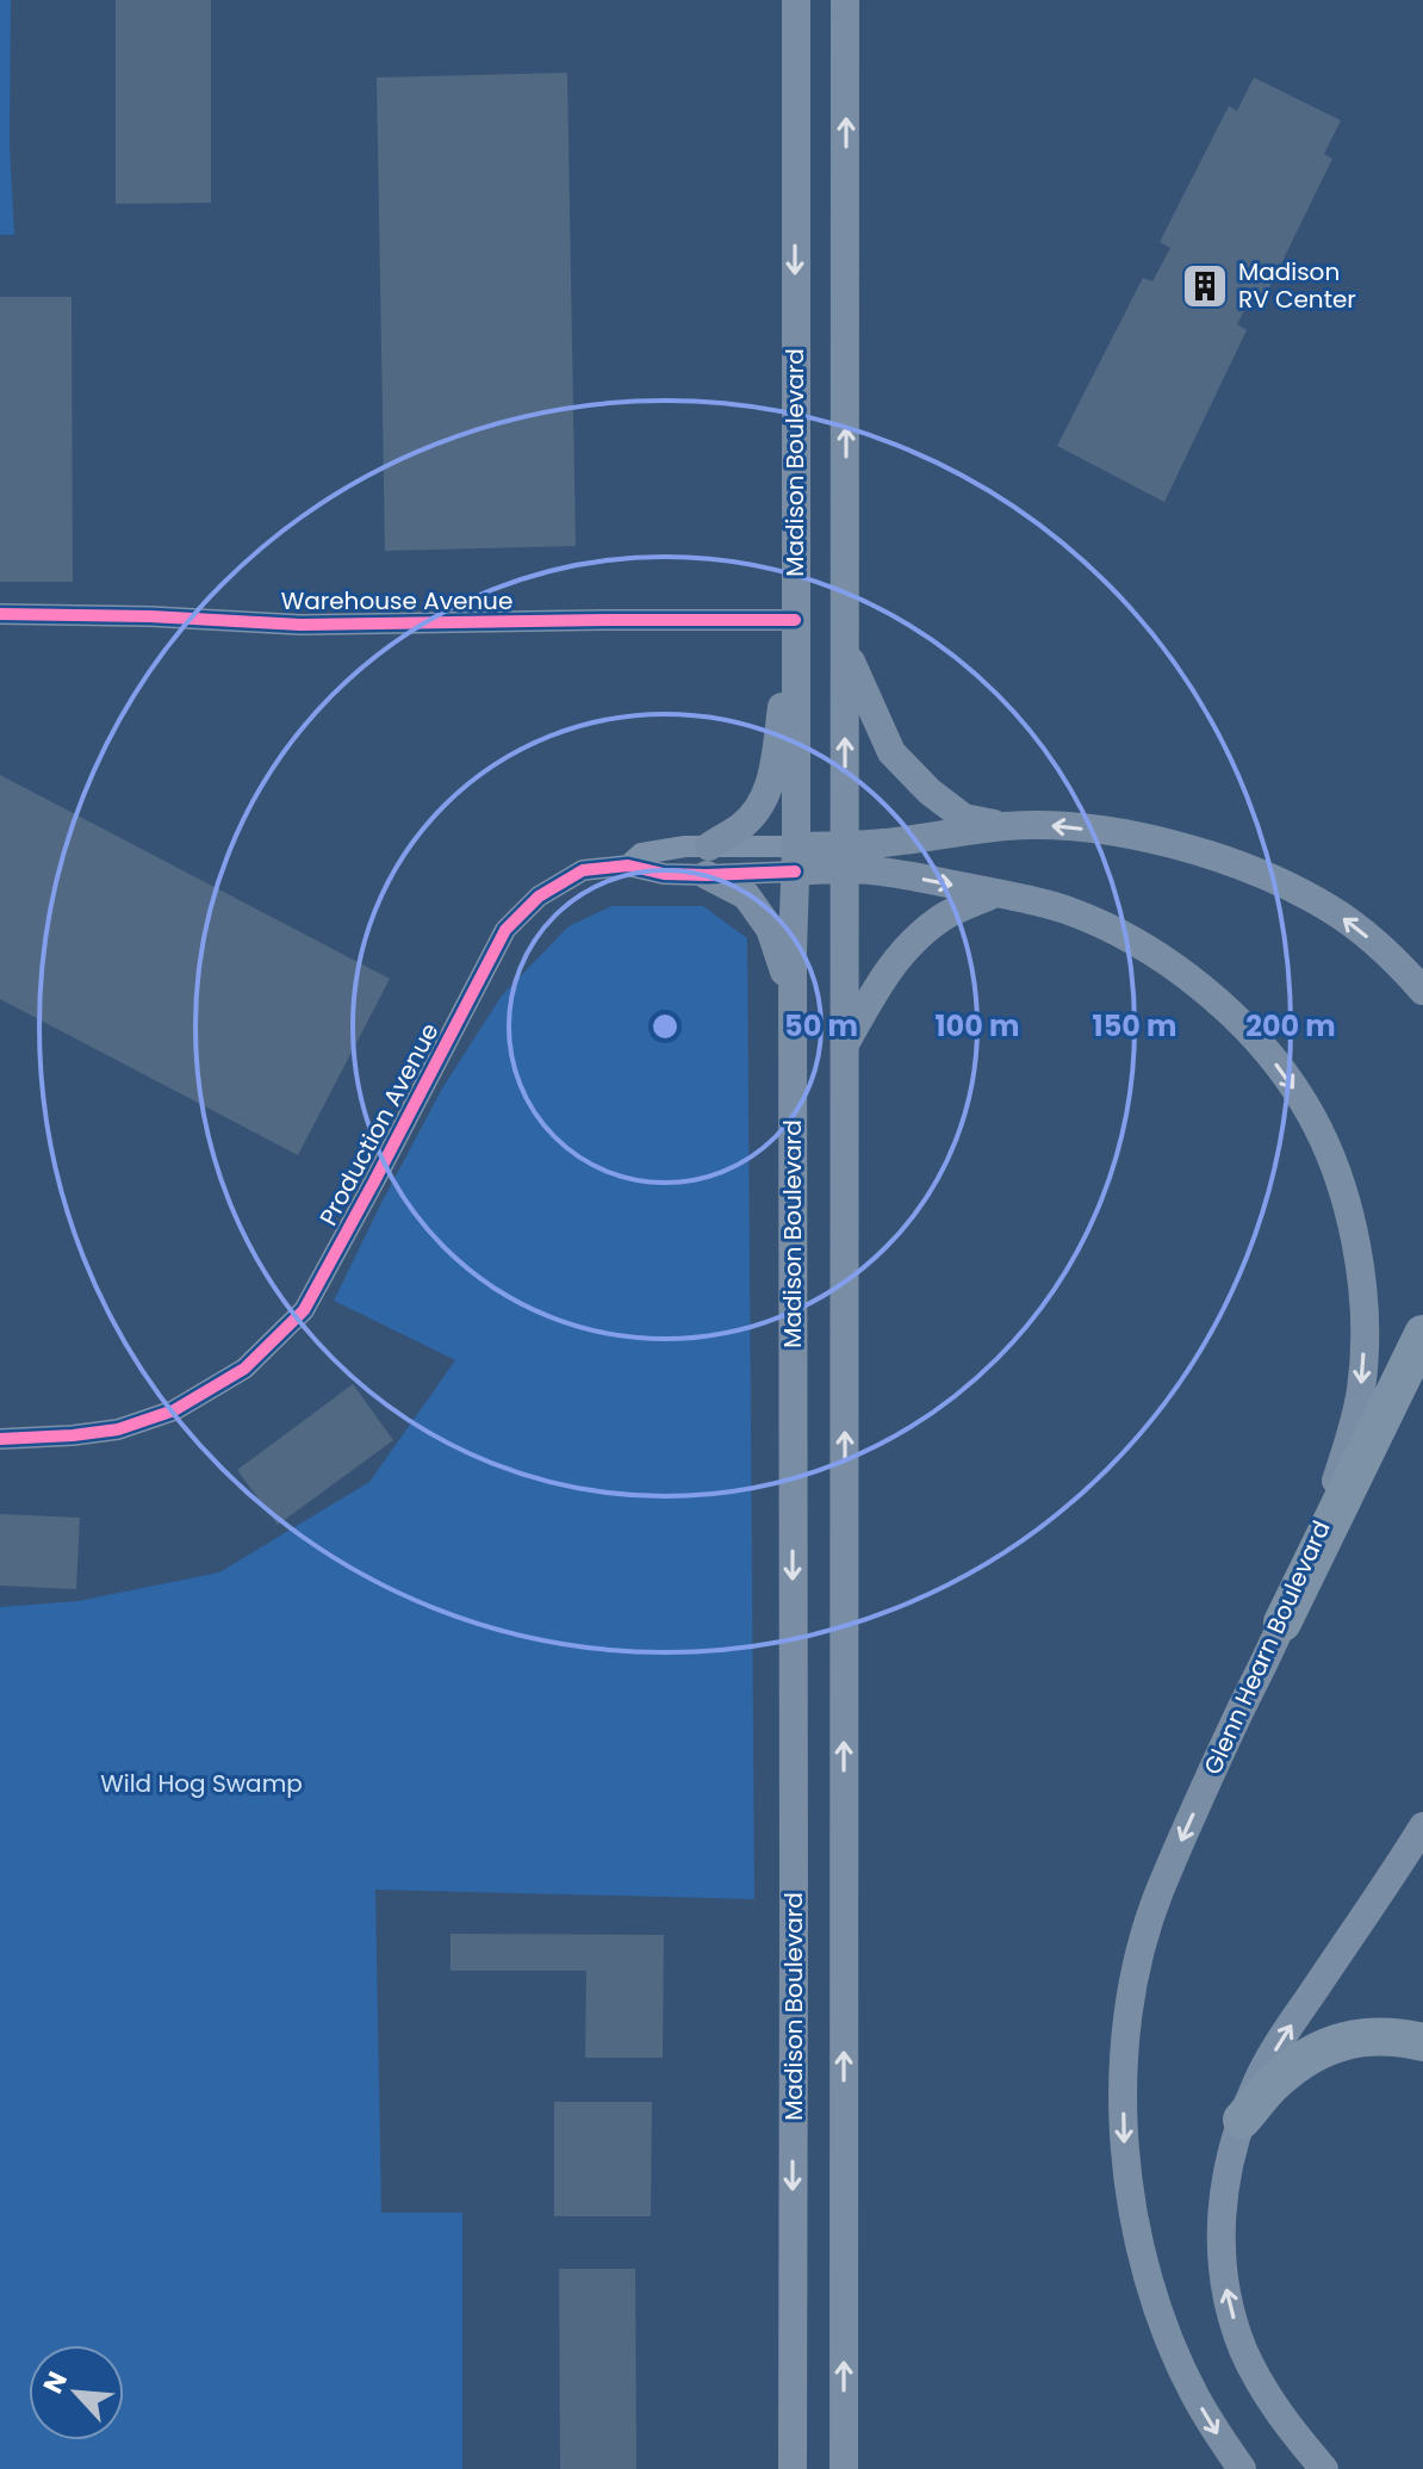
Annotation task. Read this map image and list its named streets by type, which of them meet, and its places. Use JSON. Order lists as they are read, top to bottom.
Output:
{
  "streets": {
    "main road": ["Madison Boulevard", "Glenn Hearn Boulevard"],
    "street": ["Warehouse Avenue", "Production Avenue"]
  },
  "crossings": [
    ["Madison Boulevard", "Warehouse Avenue"],
    ["Madison Boulevard", "Production Avenue"],
    ["Madison Boulevard", "Glenn Hearn Boulevard"],
    ["Production Avenue", "Glenn Hearn Boulevard"]
  ],
  "parks": ["Wild Hog Swamp"],
  "places": {
    "building": ["Madison RV Center"]
  },
  "north": "top left",
  "rings": [
    "50 m",
    "100 m",
    "150 m",
    "200 m"
  ]
}
